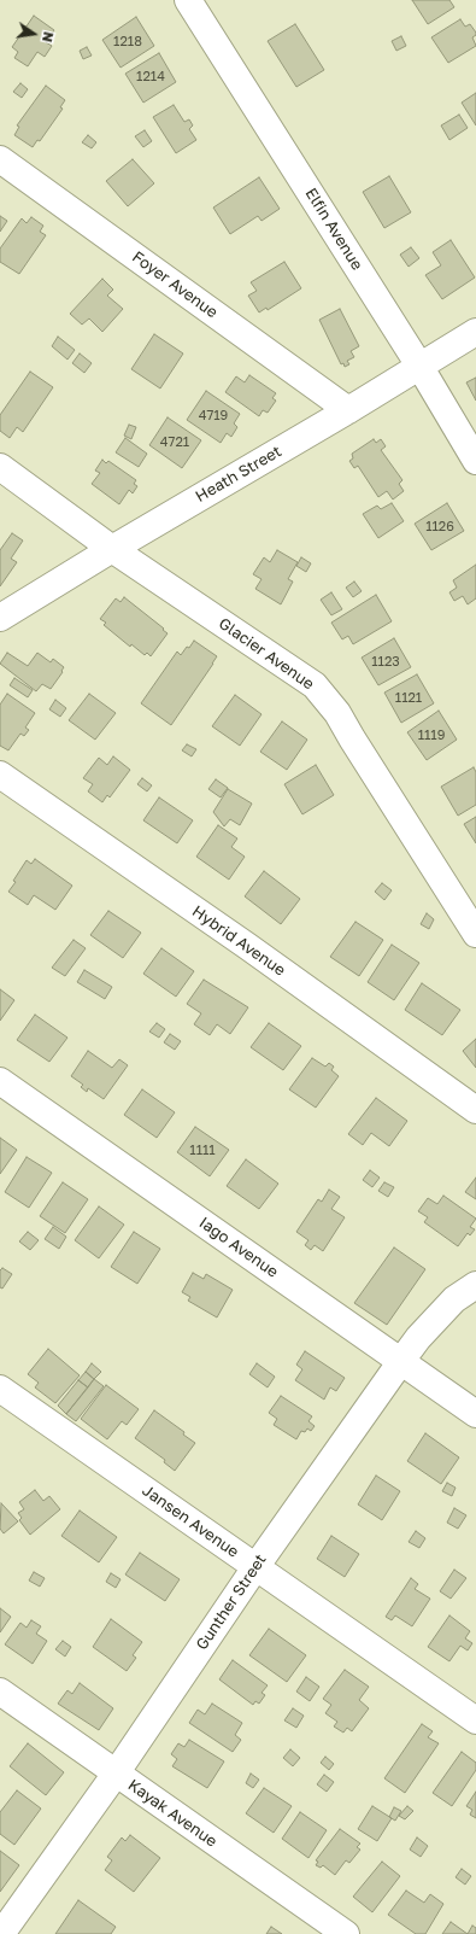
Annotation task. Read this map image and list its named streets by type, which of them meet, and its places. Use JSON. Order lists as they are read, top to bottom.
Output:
{
  "streets": {
    "street": [
      "Elfin Avenue",
      "Foyer Avenue",
      "Heath Street",
      "Glacier Avenue",
      "Hybrid Avenue",
      "Iago Avenue",
      "Jansen Avenue",
      "Gunther Street",
      "Kayak Avenue"
    ]
  },
  "crossings": [
    ["Elfin Avenue", "Heath Street"],
    ["Foyer Avenue", "Heath Street"],
    ["Heath Street", "Glacier Avenue"],
    ["Iago Avenue", "Gunther Street"],
    ["Jansen Avenue", "Gunther Street"],
    ["Gunther Street", "Kayak Avenue"]
  ],
  "house_numbers": [
    "1218",
    "1214",
    "4719",
    "4721",
    "1126",
    "1123",
    "1121",
    "1119",
    "1111"
  ],
  "north": "right"
}
